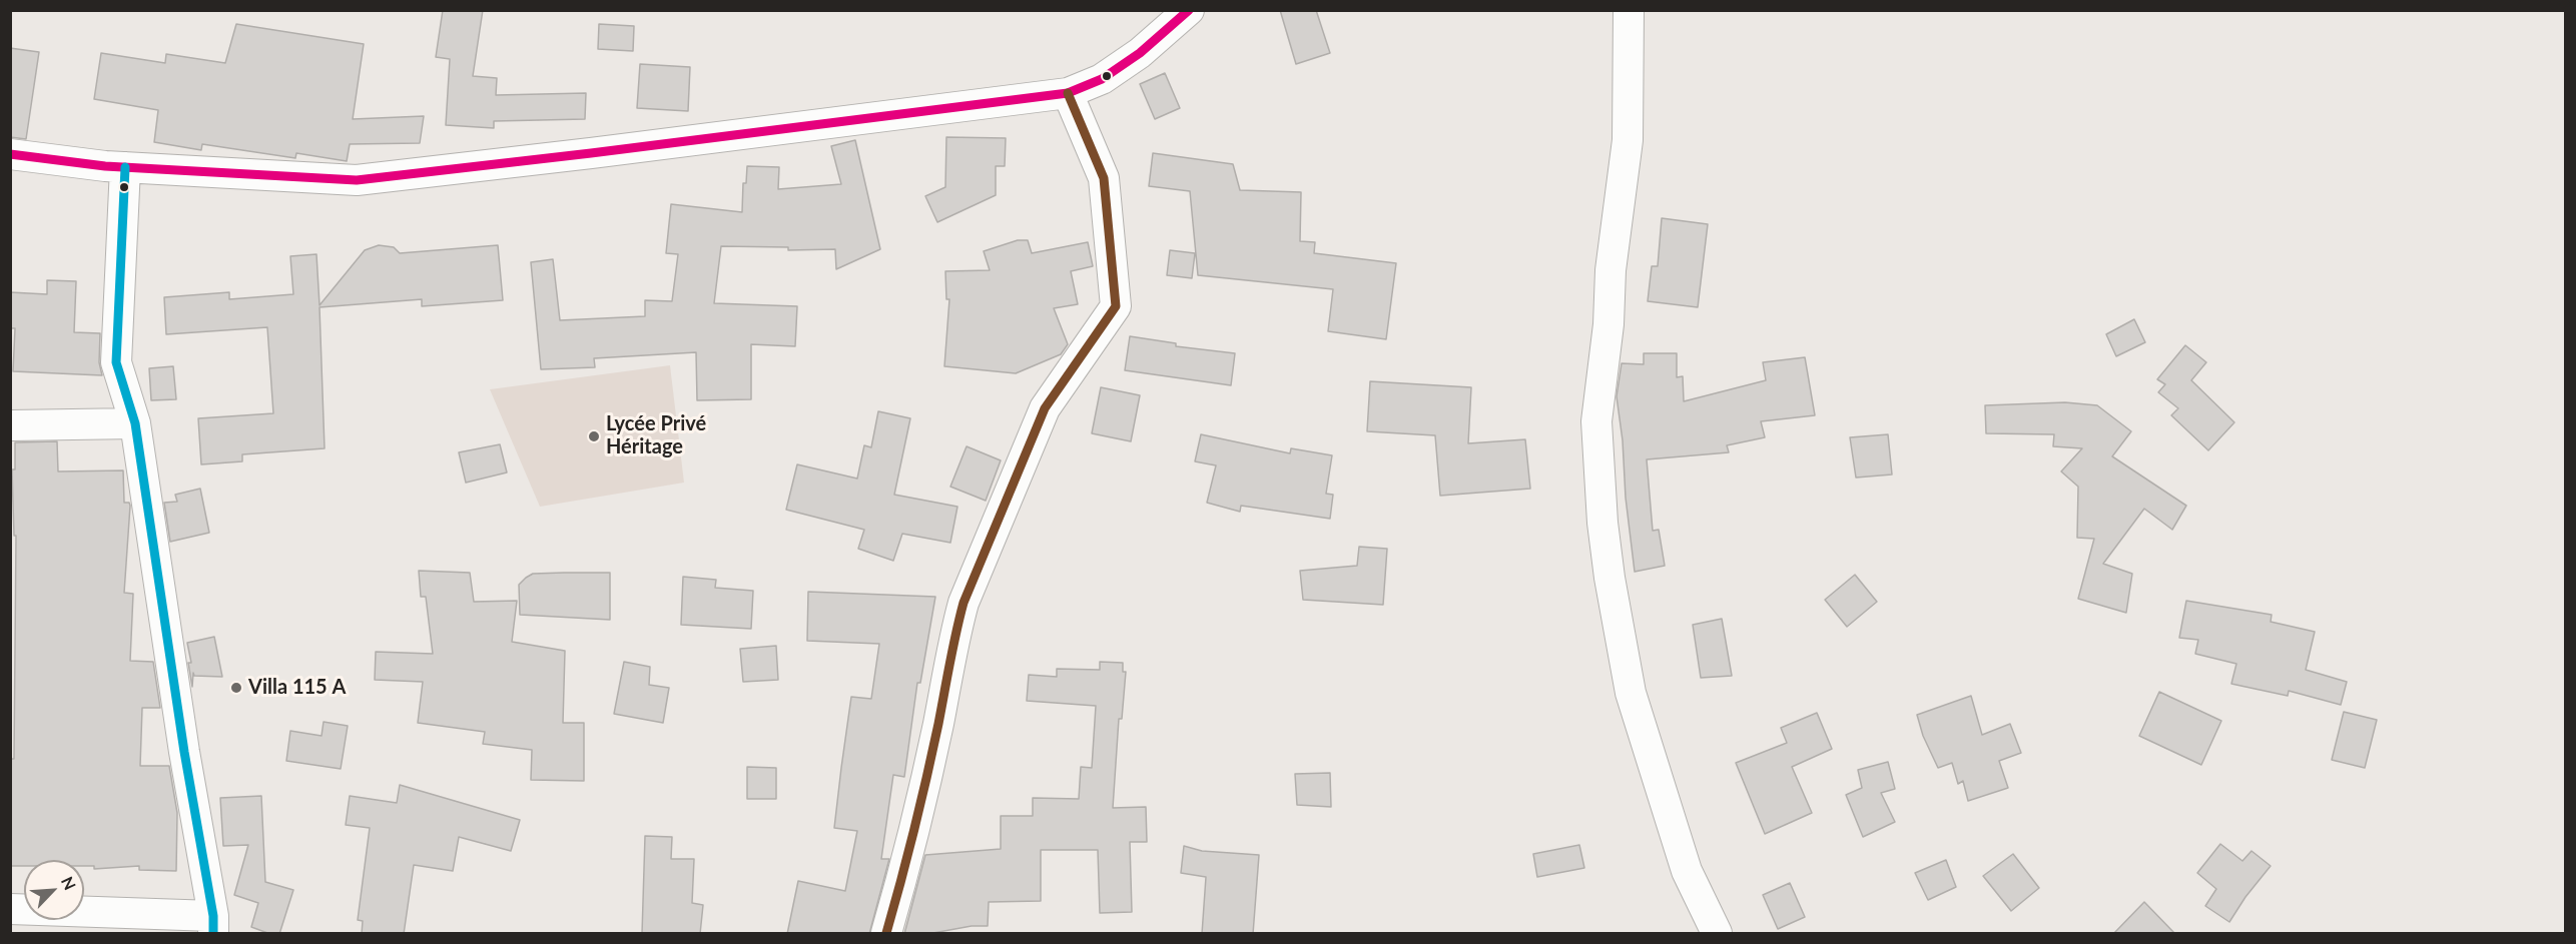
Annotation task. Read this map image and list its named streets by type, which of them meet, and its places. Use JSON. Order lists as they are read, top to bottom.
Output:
{
  "places": ["Lycée Privé Héritage", "Villa 115 A"],
  "north": "top right"
}
